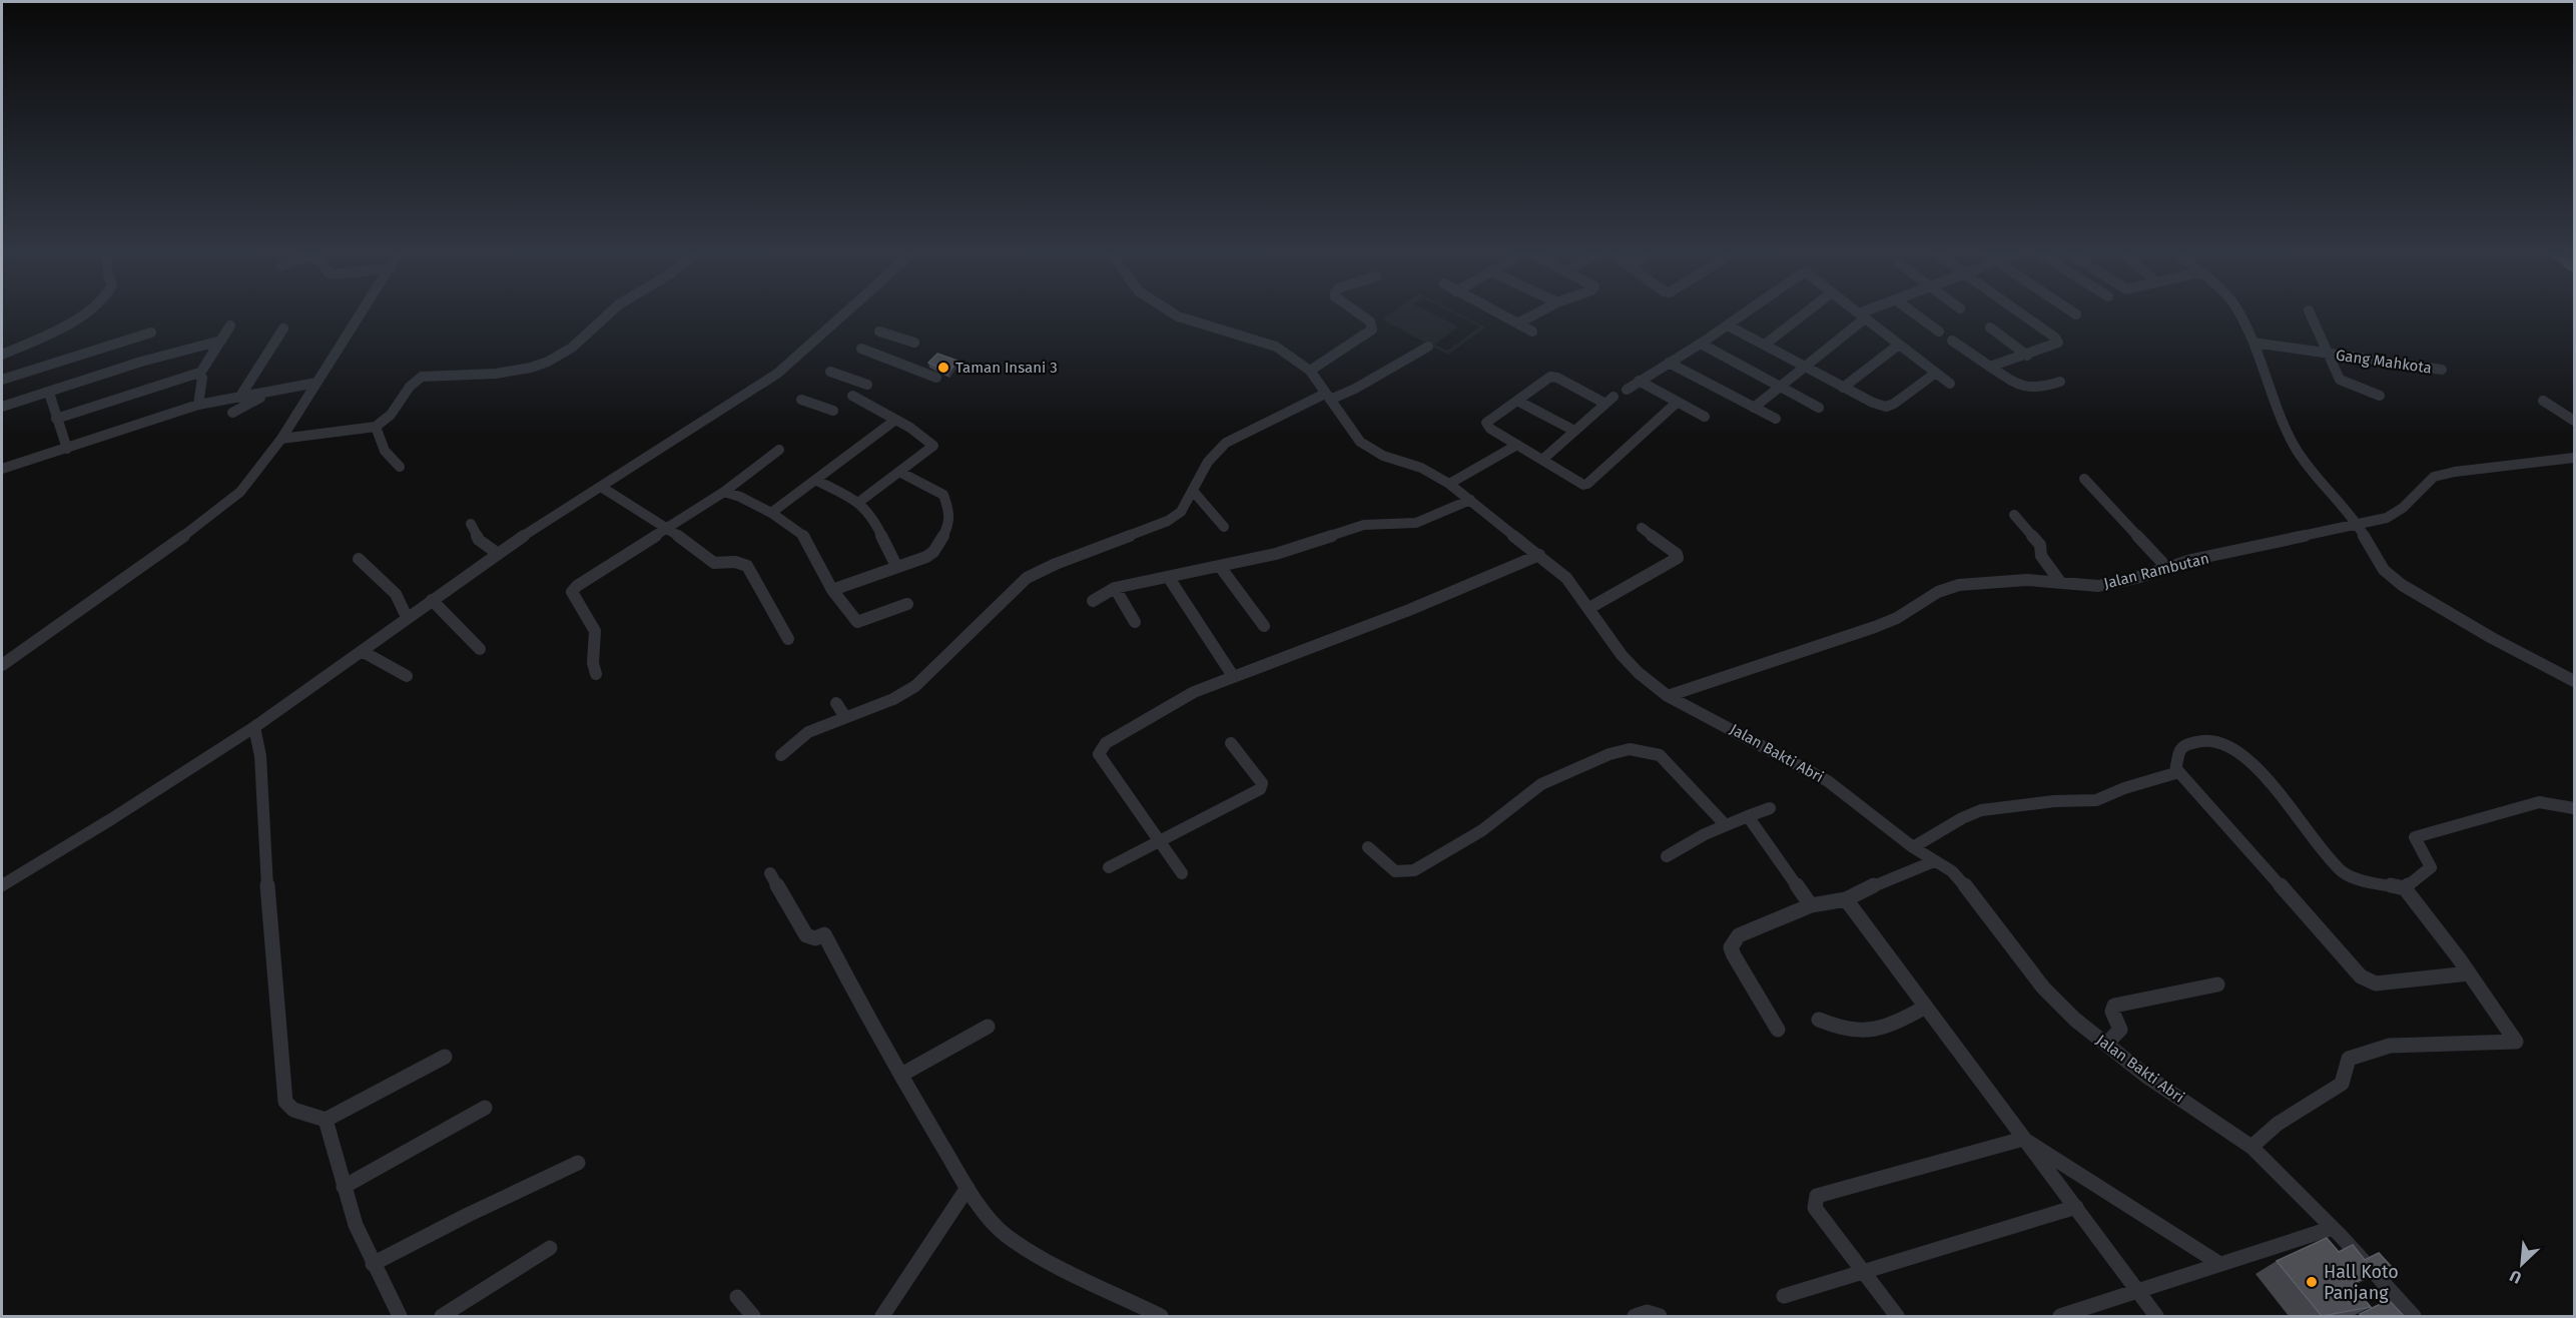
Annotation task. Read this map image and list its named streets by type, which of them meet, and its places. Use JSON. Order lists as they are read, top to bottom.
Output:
{
  "streets": {
    "street": ["Gang Mahkota", "Jalan Rambutan", "Jalan Bakti Abri"]
  },
  "crossings": [
    ["Jalan Rambutan", "Jalan Bakti Abri"]
  ],
  "places": ["Taman Insani 3", "Hall Koto Panjang"],
  "north": "bottom left"
}
